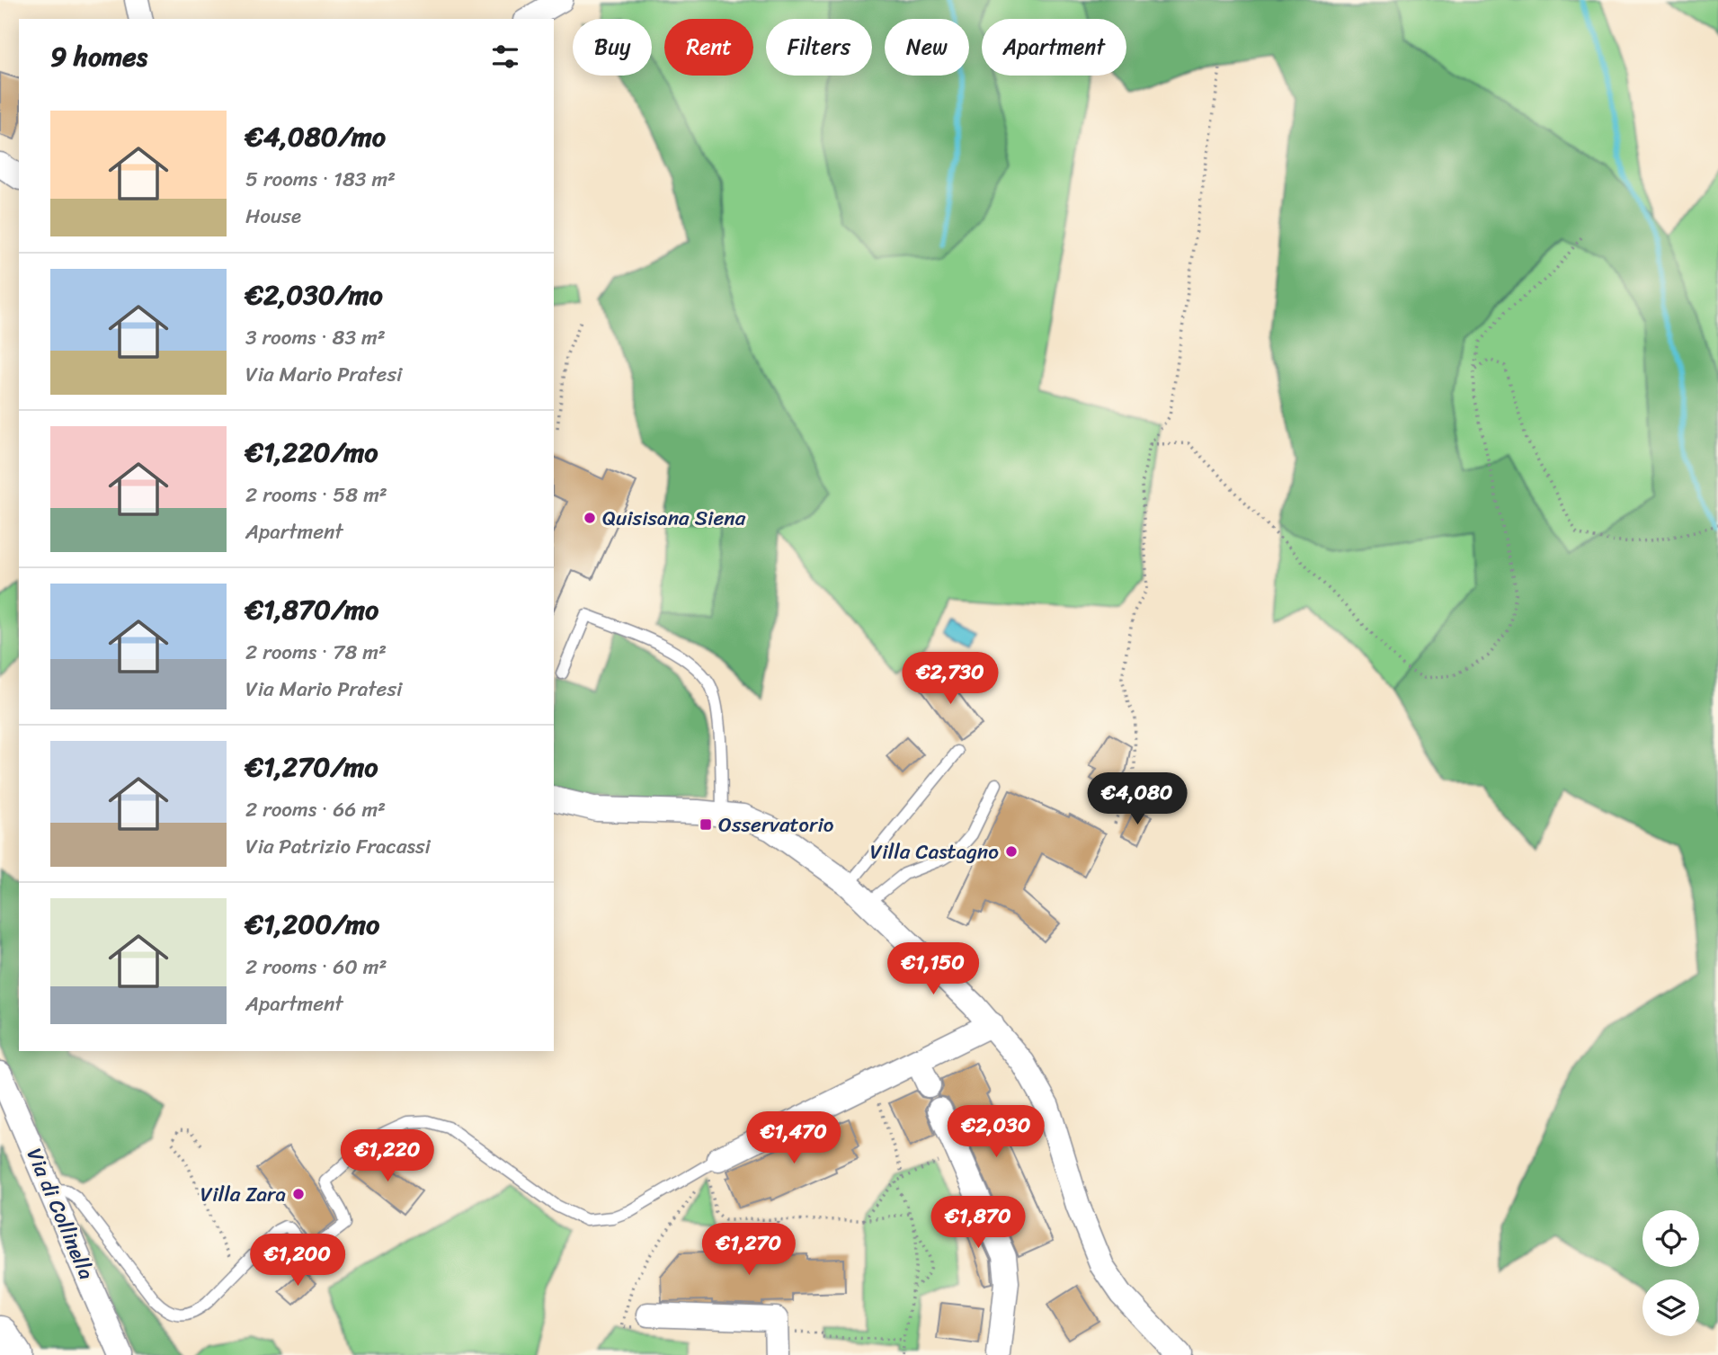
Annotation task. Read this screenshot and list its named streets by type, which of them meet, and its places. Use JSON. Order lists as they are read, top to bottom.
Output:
{
  "streets": {
    "street": ["Via di Collinella"]
  },
  "places": {
    "other": ["Quisisana Siena", "Villa Castagno", "Villa Zara"],
    "transit": ["Osservatorio"]
  },
  "page": {
    "chip": [
      "Buy",
      "Rent",
      "Filters",
      "New",
      "Apartment"
    ],
    "heading": "9 homes",
    "list": [
      {
        "name": "€4,080/mo",
        "note": "5 rooms · 183 m² · House"
      },
      {
        "name": "€2,030/mo",
        "note": "3 rooms · 83 m² · Via Mario Pratesi"
      },
      {
        "name": "€1,220/mo",
        "note": "2 rooms · 58 m² · Apartment"
      },
      {
        "name": "€1,870/mo",
        "note": "2 rooms · 78 m² · Via Mario Pratesi"
      },
      {
        "name": "€1,270/mo",
        "note": "2 rooms · 66 m² · Via Patrizio Fracassi"
      },
      {
        "name": "€1,200/mo",
        "note": "2 rooms · 60 m² · Apartment"
      }
    ],
    "price": [
      "€2,730",
      "€4,080",
      "€1,150",
      "€2,030",
      "€1,470",
      "€1,220",
      "€1,870",
      "€1,270",
      "€1,200"
    ]
  }
}
